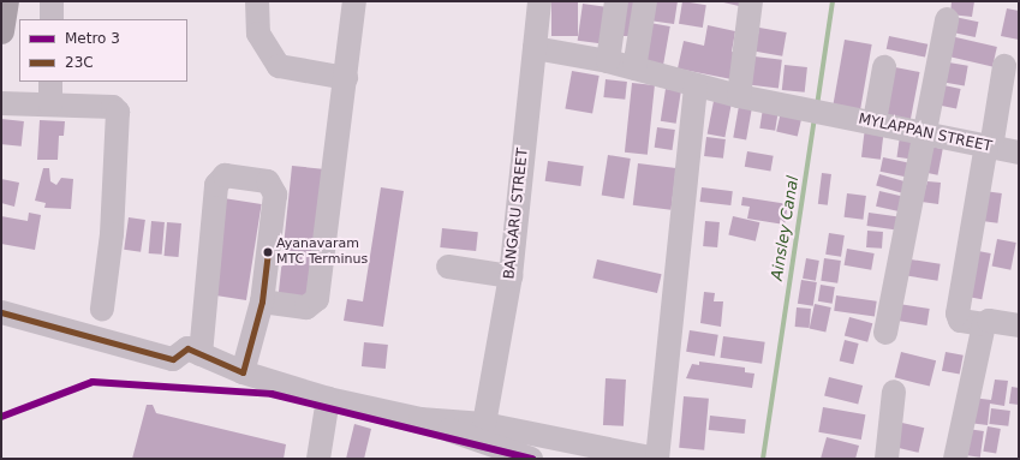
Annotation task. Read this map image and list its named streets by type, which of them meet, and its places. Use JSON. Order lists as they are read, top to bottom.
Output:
{
  "streets": {
    "street": ["MYLAPPAN STREET", "BANGARU STREET"]
  },
  "crossings": [
    ["MYLAPPAN STREET", "BANGARU STREET"]
  ],
  "water": ["Ainsley Canal"],
  "places": ["Ayanavaram MTC Terminus"],
  "lines": ["transit line 23C", "metro line 3"],
  "legend": ["Metro 3", "23C"]
}
